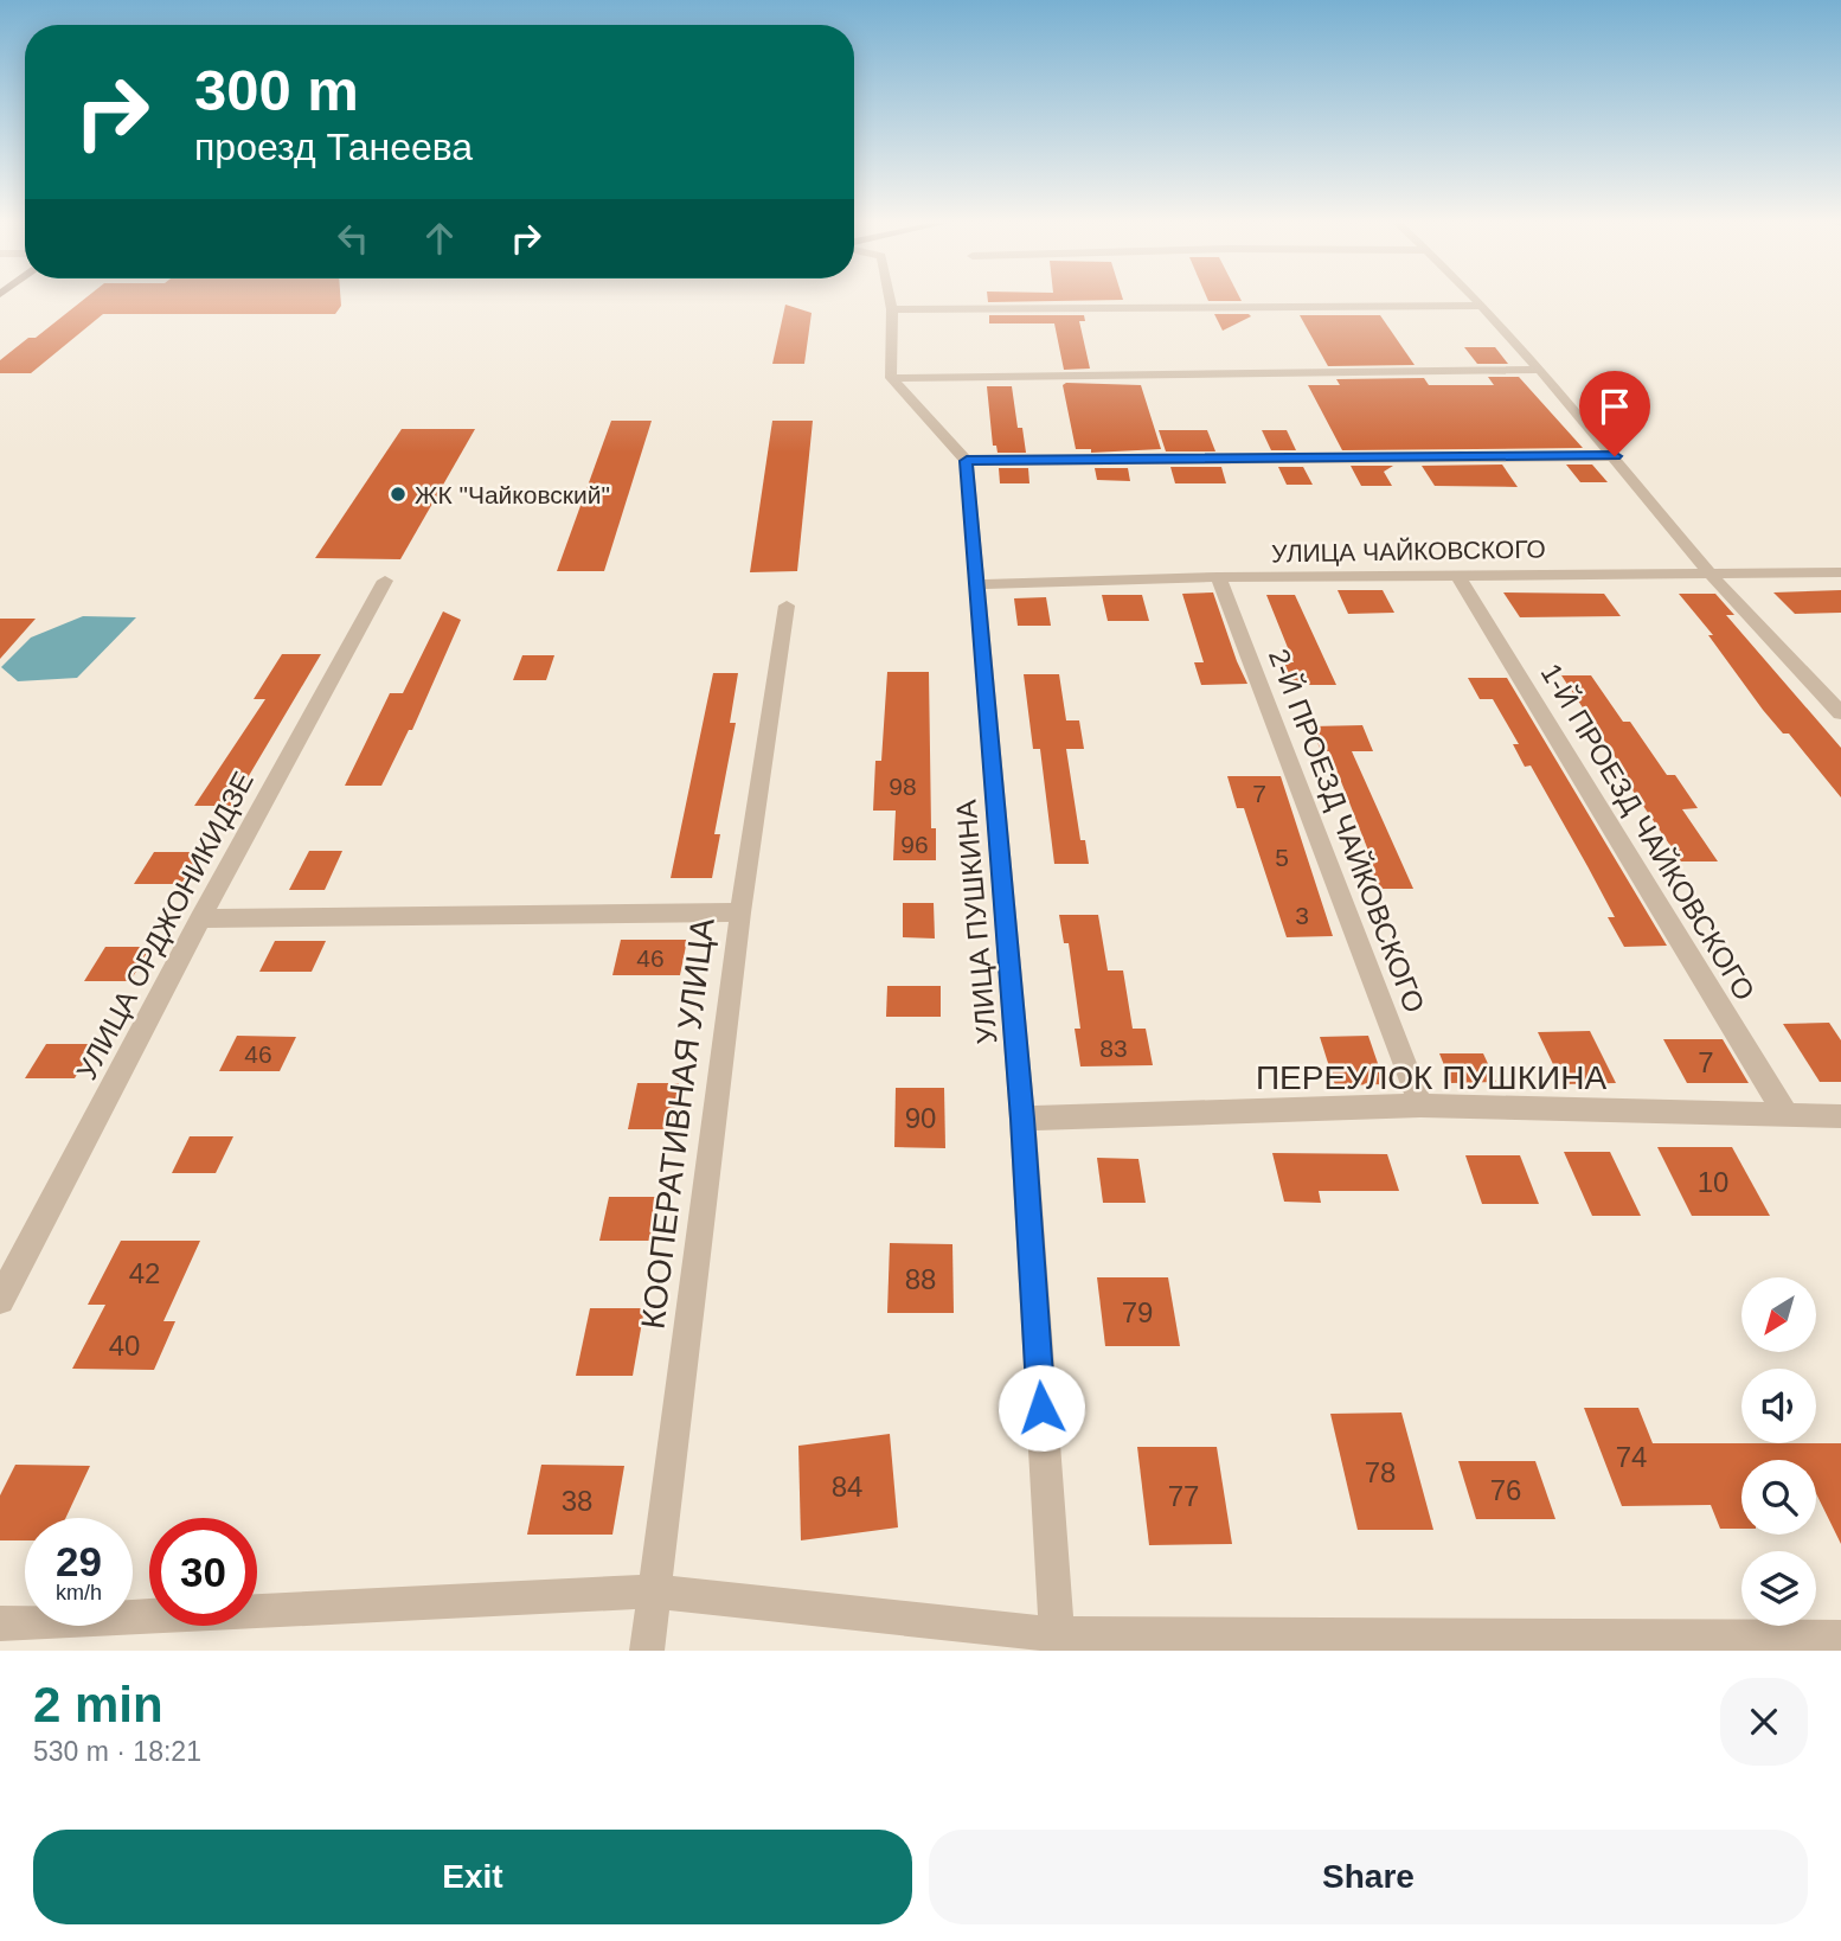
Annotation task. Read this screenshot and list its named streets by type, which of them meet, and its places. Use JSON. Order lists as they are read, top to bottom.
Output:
{
  "streets": {
    "street": [
      "УЛИЦА ЧАЙКОВСКОГО",
      "2-Й ПРОЕЗД ЧАЙКОВСКОГО",
      "1-Й ПРОЕЗД ЧАЙКОВСКОГО",
      "УЛИЦА ПУШКИНА",
      "УЛИЦА ОРДЖОНИКИДЗЕ",
      "ПЕРЕУЛОК ПУШКИНА",
      "КООПЕРАТИВНАЯ УЛИЦА"
    ]
  },
  "crossings": [
    ["УЛИЦА ЧАЙКОВСКОГО", "2-Й ПРОЕЗД ЧАЙКОВСКОГО"],
    ["УЛИЦА ЧАЙКОВСКОГО", "1-Й ПРОЕЗД ЧАЙКОВСКОГО"],
    ["УЛИЦА ЧАЙКОВСКОГО", "УЛИЦА ПУШКИНА"],
    ["2-Й ПРОЕЗД ЧАЙКОВСКОГО", "ПЕРЕУЛОК ПУШКИНА"],
    ["1-Й ПРОЕЗД ЧАЙКОВСКОГО", "ПЕРЕУЛОК ПУШКИНА"],
    ["УЛИЦА ПУШКИНА", "ПЕРЕУЛОК ПУШКИНА"]
  ],
  "places": ["ЖК \"Чайковский\""],
  "house_numbers": [
    "98",
    "7",
    "96",
    "5",
    "3",
    "46",
    "83",
    "46",
    "7",
    "90",
    "10",
    "42",
    "88",
    "79",
    "40",
    "74",
    "78",
    "84",
    "76",
    "77",
    "38"
  ],
  "north": "bottom left",
  "page": {
    "turn": ["300 m", "проезд Танеева"],
    "speed": "29 km/h",
    "limit": "30",
    "heading": ["2 min", "530 m · 18:21"],
    "buttons": ["Exit", "Share"]
  }
}
